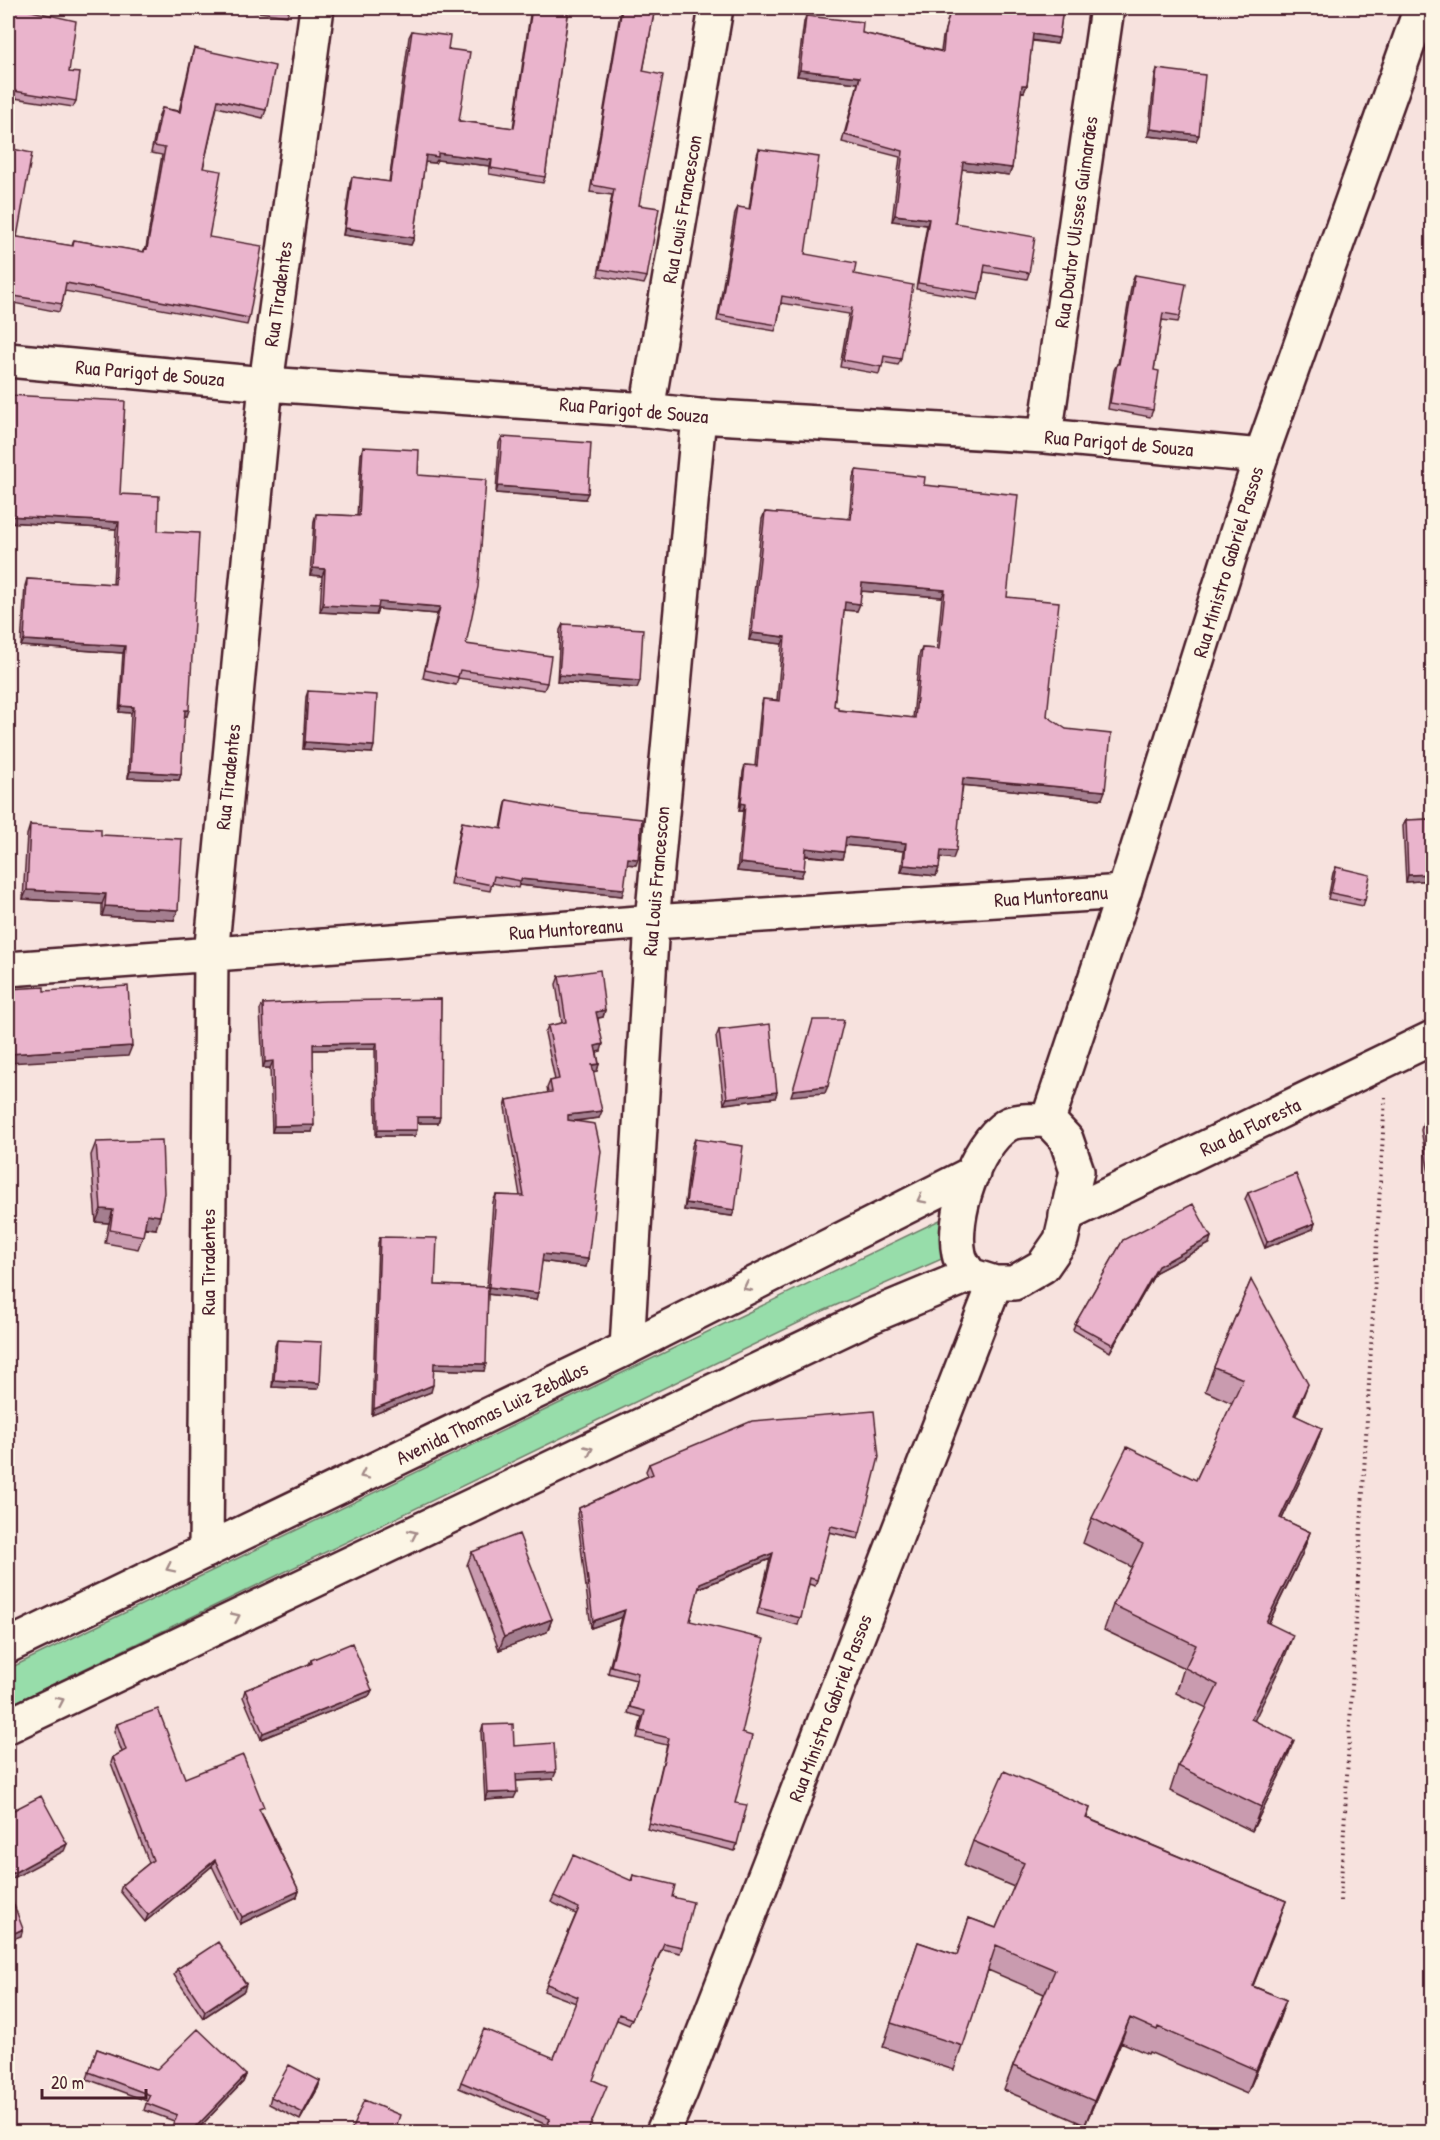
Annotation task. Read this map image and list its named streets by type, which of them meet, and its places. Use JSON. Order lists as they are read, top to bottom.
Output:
{
  "streets": {
    "street": [
      "Rua Louis Francescon",
      "Rua Doutor Ulisses Guimarães",
      "Rua Tiradentes",
      "Rua Parigot de Souza",
      "Rua Ministro Gabriel Passos",
      "Rua Muntoreanu",
      "Rua da Floresta",
      "Avenida Thomas Luiz Zeballos"
    ]
  },
  "crossings": [
    ["Rua Louis Francescon", "Rua Parigot de Souza"],
    ["Rua Louis Francescon", "Rua Muntoreanu"],
    ["Rua Louis Francescon", "Avenida Thomas Luiz Zeballos"],
    ["Rua Doutor Ulisses Guimarães", "Rua Parigot de Souza"],
    ["Rua Tiradentes", "Rua Parigot de Souza"],
    ["Rua Tiradentes", "Rua Muntoreanu"],
    ["Rua Tiradentes", "Avenida Thomas Luiz Zeballos"],
    ["Rua Parigot de Souza", "Rua Ministro Gabriel Passos"],
    ["Rua Ministro Gabriel Passos", "Rua Muntoreanu"],
    ["Rua Ministro Gabriel Passos", "Rua da Floresta"],
    ["Rua Ministro Gabriel Passos", "Avenida Thomas Luiz Zeballos"],
    ["Rua da Floresta", "Avenida Thomas Luiz Zeballos"]
  ],
  "scale_bar": "20 m"
}
